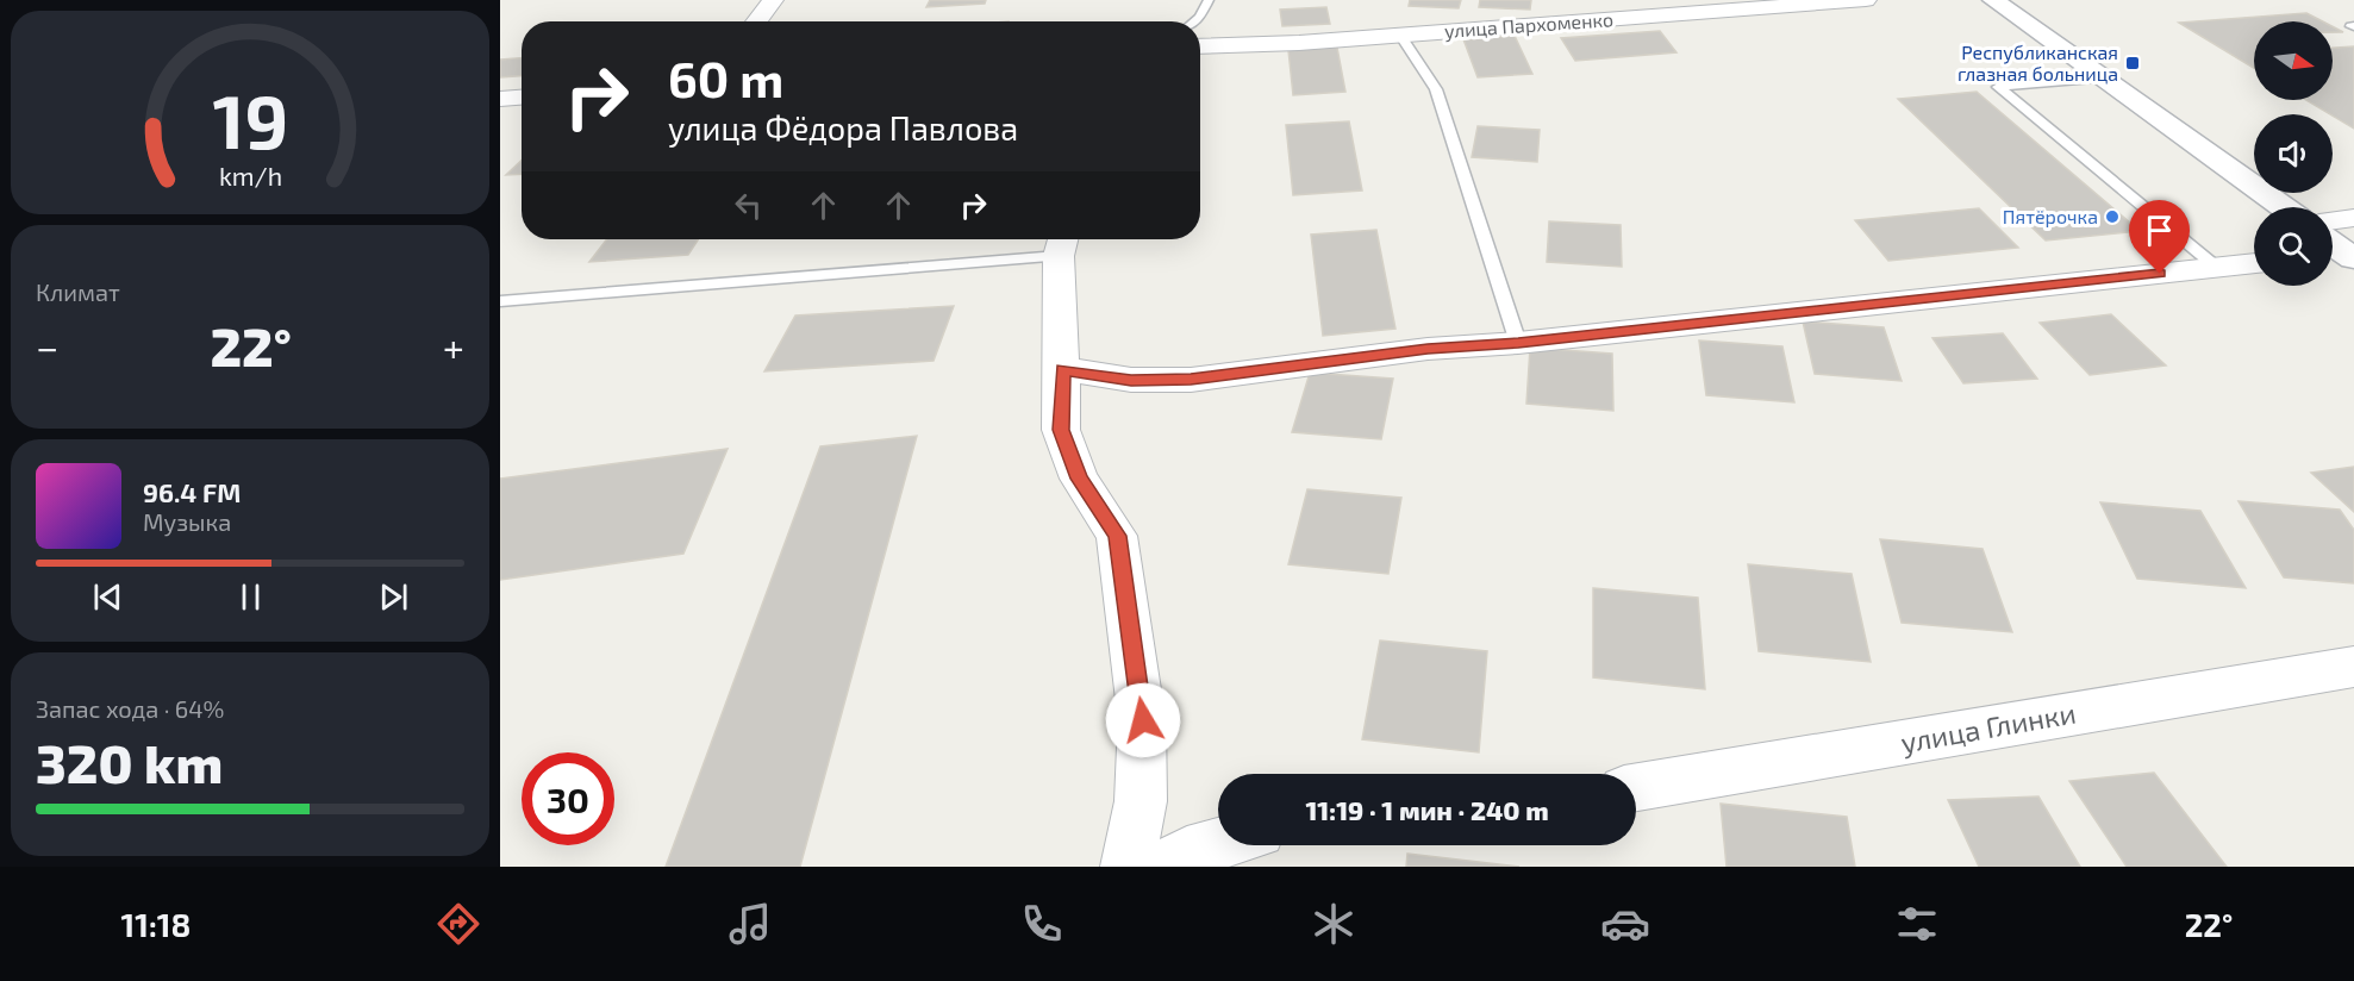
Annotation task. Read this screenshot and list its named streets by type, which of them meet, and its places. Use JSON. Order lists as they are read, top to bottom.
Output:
{
  "streets": {
    "street": ["улица Пархоменко", "улица Глинки"]
  },
  "places": {
    "transit": ["Республиканская глазная больница"],
    "other": ["Пятёрочка"]
  },
  "north": "right",
  "page": {
    "turn": ["60 m", "улица Фёдора Павлова"],
    "tile": [
      "Климат",
      ["Запас хода · 64%", "320 km"]
    ],
    "heat": ["−", "22°", "+"],
    "song": ["96.4 FM", "Музыка"],
    "limit": "30",
    "trip": "11:19 · 1 мин · 240 m",
    "tabs": ["11:18", "22°"],
    "gauge": ["19", "km/h"]
  }
}
